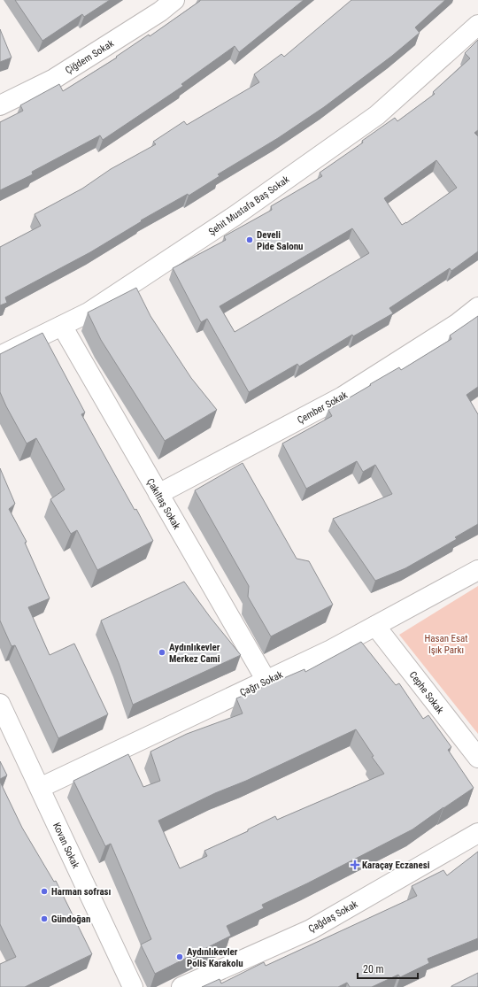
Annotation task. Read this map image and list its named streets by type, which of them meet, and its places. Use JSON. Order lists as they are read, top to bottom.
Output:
{
  "streets": {
    "street": [
      "Çiğdem Sokak",
      "Şehit Mustafa Baş Sokak",
      "Çember Sokak",
      "Çakıltaş Sokak",
      "Çağrı Sokak",
      "Cephe Sokak",
      "Kovan Sokak",
      "Çağdaş Sokak"
    ]
  },
  "crossings": [
    ["Şehit Mustafa Baş Sokak", "Çakıltaş Sokak"],
    ["Çember Sokak", "Çakıltaş Sokak"],
    ["Çakıltaş Sokak", "Çağrı Sokak"],
    ["Çağrı Sokak", "Cephe Sokak"],
    ["Çağrı Sokak", "Kovan Sokak"]
  ],
  "parks": ["Hasan Esat Işık Parkı"],
  "places": {
    "other": [
      "Develi Pide Salonu",
      "Aydınlıkevler Merkez Cami",
      "Harman sofrası",
      "Gündoğan",
      "Aydınlıkevler Polis Karakolu"
    ],
    "health": ["Karaçay Eczanesi"]
  },
  "scale_bar": "20 m"
}
